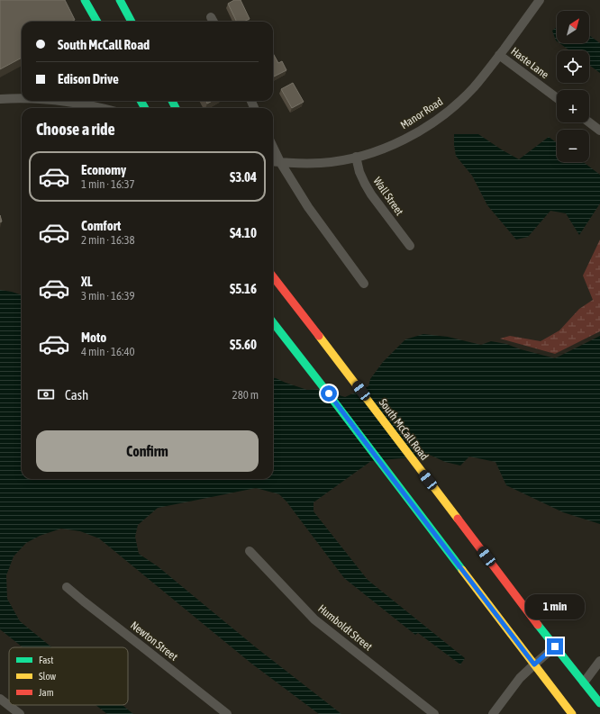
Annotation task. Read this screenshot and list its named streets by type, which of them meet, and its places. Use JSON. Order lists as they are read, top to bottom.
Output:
{
  "streets": {
    "main road": ["South McCall Road"],
    "street": [
      "Haste Lane",
      "Manor Road",
      "Wall Street",
      "Humboldt Street",
      "Newton Street"
    ]
  },
  "crossings": [
    ["Haste Lane", "Manor Road"],
    ["Manor Road", "Wall Street"]
  ],
  "legend": ["Fast", "Slow", "Jam"],
  "north": "top right",
  "page": {
    "map_buttons": ["+", "−"],
    "banner": ["South McCall Road", "Edison Drive"],
    "heading": "Choose a ride",
    "list": [
      {
        "name": "Economy",
        "note": "1 min · 16:37",
        "value": "$3.04"
      },
      {
        "name": "Comfort",
        "note": "2 min · 16:38",
        "value": "$4.10"
      },
      {
        "name": "XL",
        "note": "3 min · 16:39",
        "value": "$5.16"
      },
      {
        "name": "Moto",
        "note": "4 min · 16:40",
        "value": "$5.60"
      }
    ],
    "pay": ["Cash", "280 m"],
    "buttons": "Confirm",
    "bubble": "1 min"
  }
}
